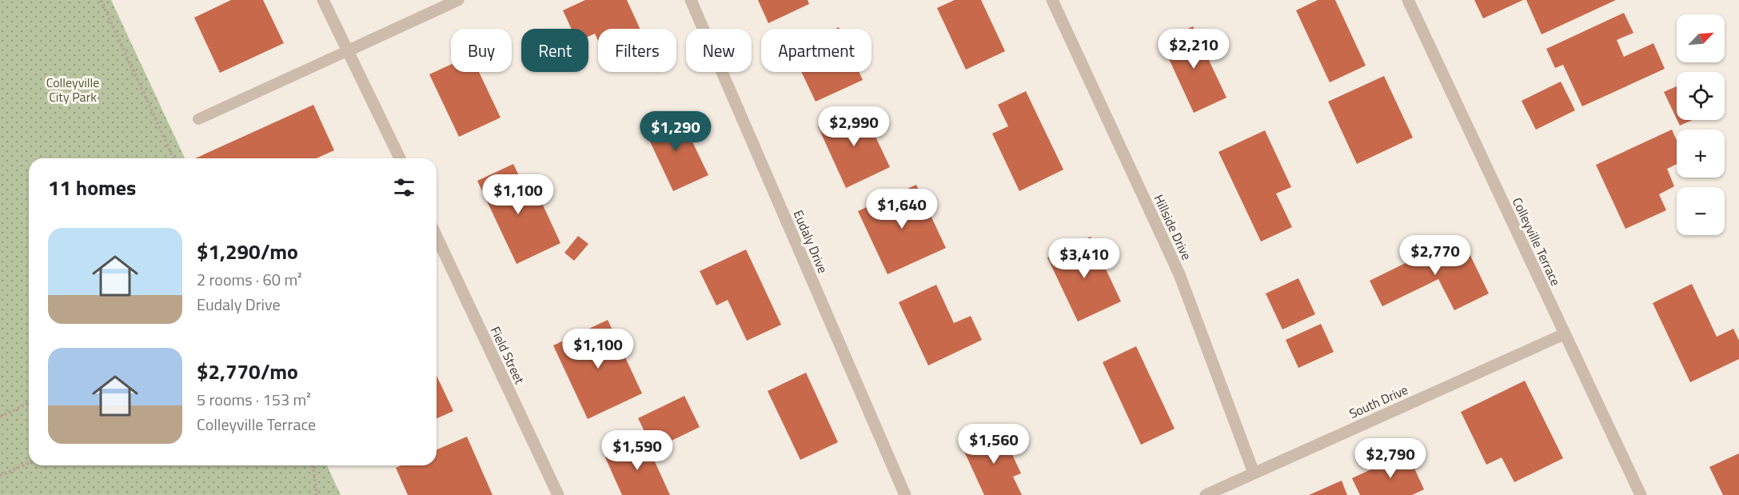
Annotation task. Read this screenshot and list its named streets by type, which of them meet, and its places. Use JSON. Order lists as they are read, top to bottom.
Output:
{
  "streets": {
    "street": [
      "Hillside Drive",
      "Eudaly Drive",
      "Colleyville Terrace",
      "Field Street",
      "South Drive"
    ]
  },
  "crossings": [
    ["Hillside Drive", "South Drive"],
    ["Colleyville Terrace", "South Drive"]
  ],
  "parks": ["Colleyville City Park"],
  "north": "top right",
  "page": {
    "map_buttons": ["+", "−"],
    "price": [
      "$2,210",
      "$2,990",
      "$1,290",
      "$1,100",
      "$1,640",
      "$2,770",
      "$3,410",
      "$1,100",
      "$1,560",
      "$1,590",
      "$2,790"
    ],
    "chip": [
      "Buy",
      "Rent",
      "Filters",
      "New",
      "Apartment"
    ],
    "heading": "11 homes",
    "list": [
      {
        "name": "$1,290/mo",
        "note": "2 rooms · 60 m² · Eudaly Drive"
      },
      {
        "name": "$2,770/mo",
        "note": "5 rooms · 153 m² · Colleyville Terrace"
      }
    ]
  }
}
